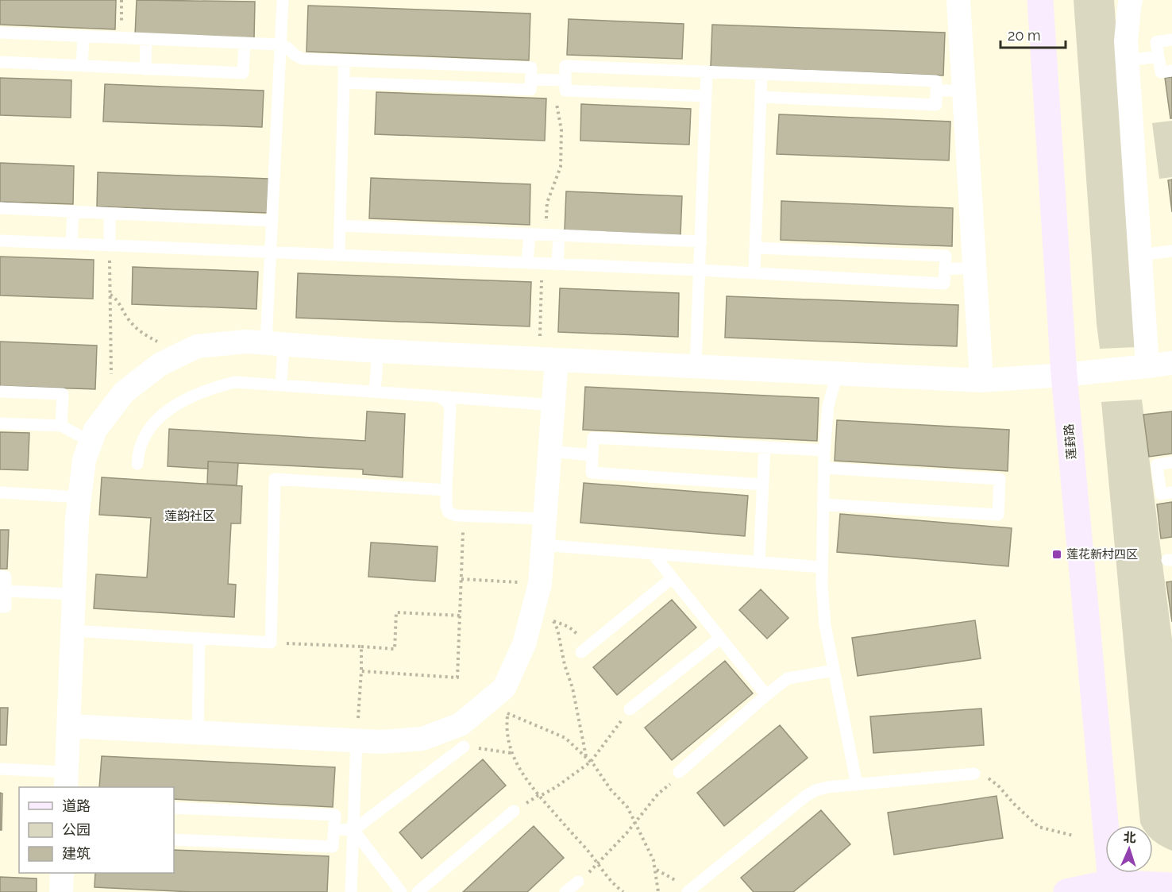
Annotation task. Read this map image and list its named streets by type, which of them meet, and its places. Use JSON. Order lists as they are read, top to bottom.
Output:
{
  "streets": {
    "main road": ["莲葑路"]
  },
  "districts": ["莲韵社区"],
  "places": {
    "transit": ["莲花新村四区"]
  },
  "legend": ["道路", "公园", "建筑"],
  "scale_bar": "20 m",
  "north": "top"
}
